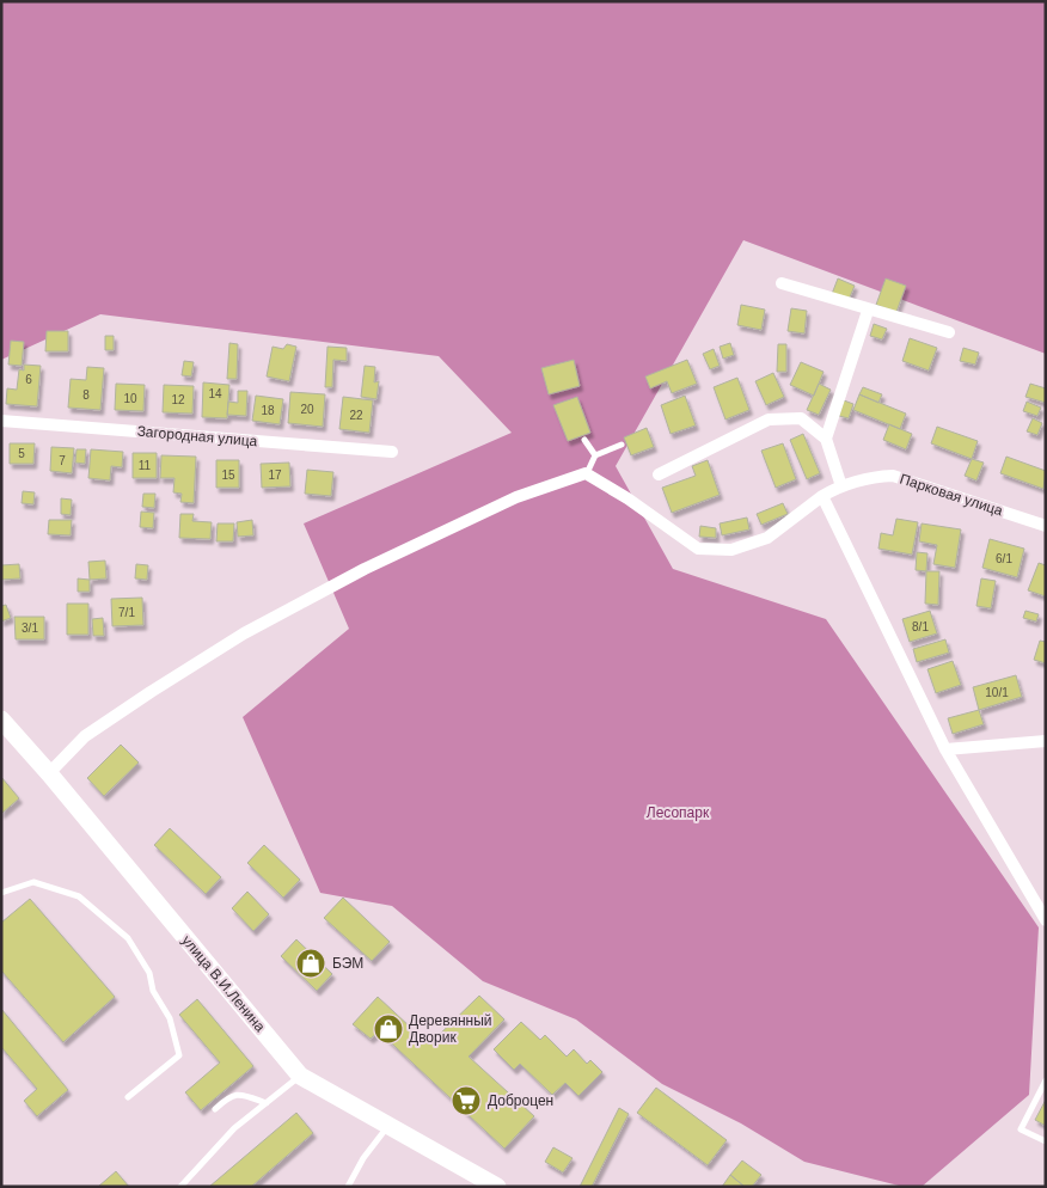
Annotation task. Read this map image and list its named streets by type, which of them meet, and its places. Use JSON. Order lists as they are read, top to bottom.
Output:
{
  "streets": {
    "main road": ["улица В.И.Ленина"],
    "street": ["Загородная улица", "Парковая улица"]
  },
  "parks": ["Лесопарк"],
  "places": {
    "shop": ["БЭМ", "Деревянный Дворик"],
    "supermarket": ["Доброцен"]
  },
  "house_numbers": [
    "6",
    "14",
    "8",
    "10",
    "12",
    "20",
    "18",
    "22",
    "5",
    "7",
    "11",
    "15",
    "17",
    "6/1",
    "7/1",
    "8/1",
    "3/1",
    "10/1"
  ]
}
